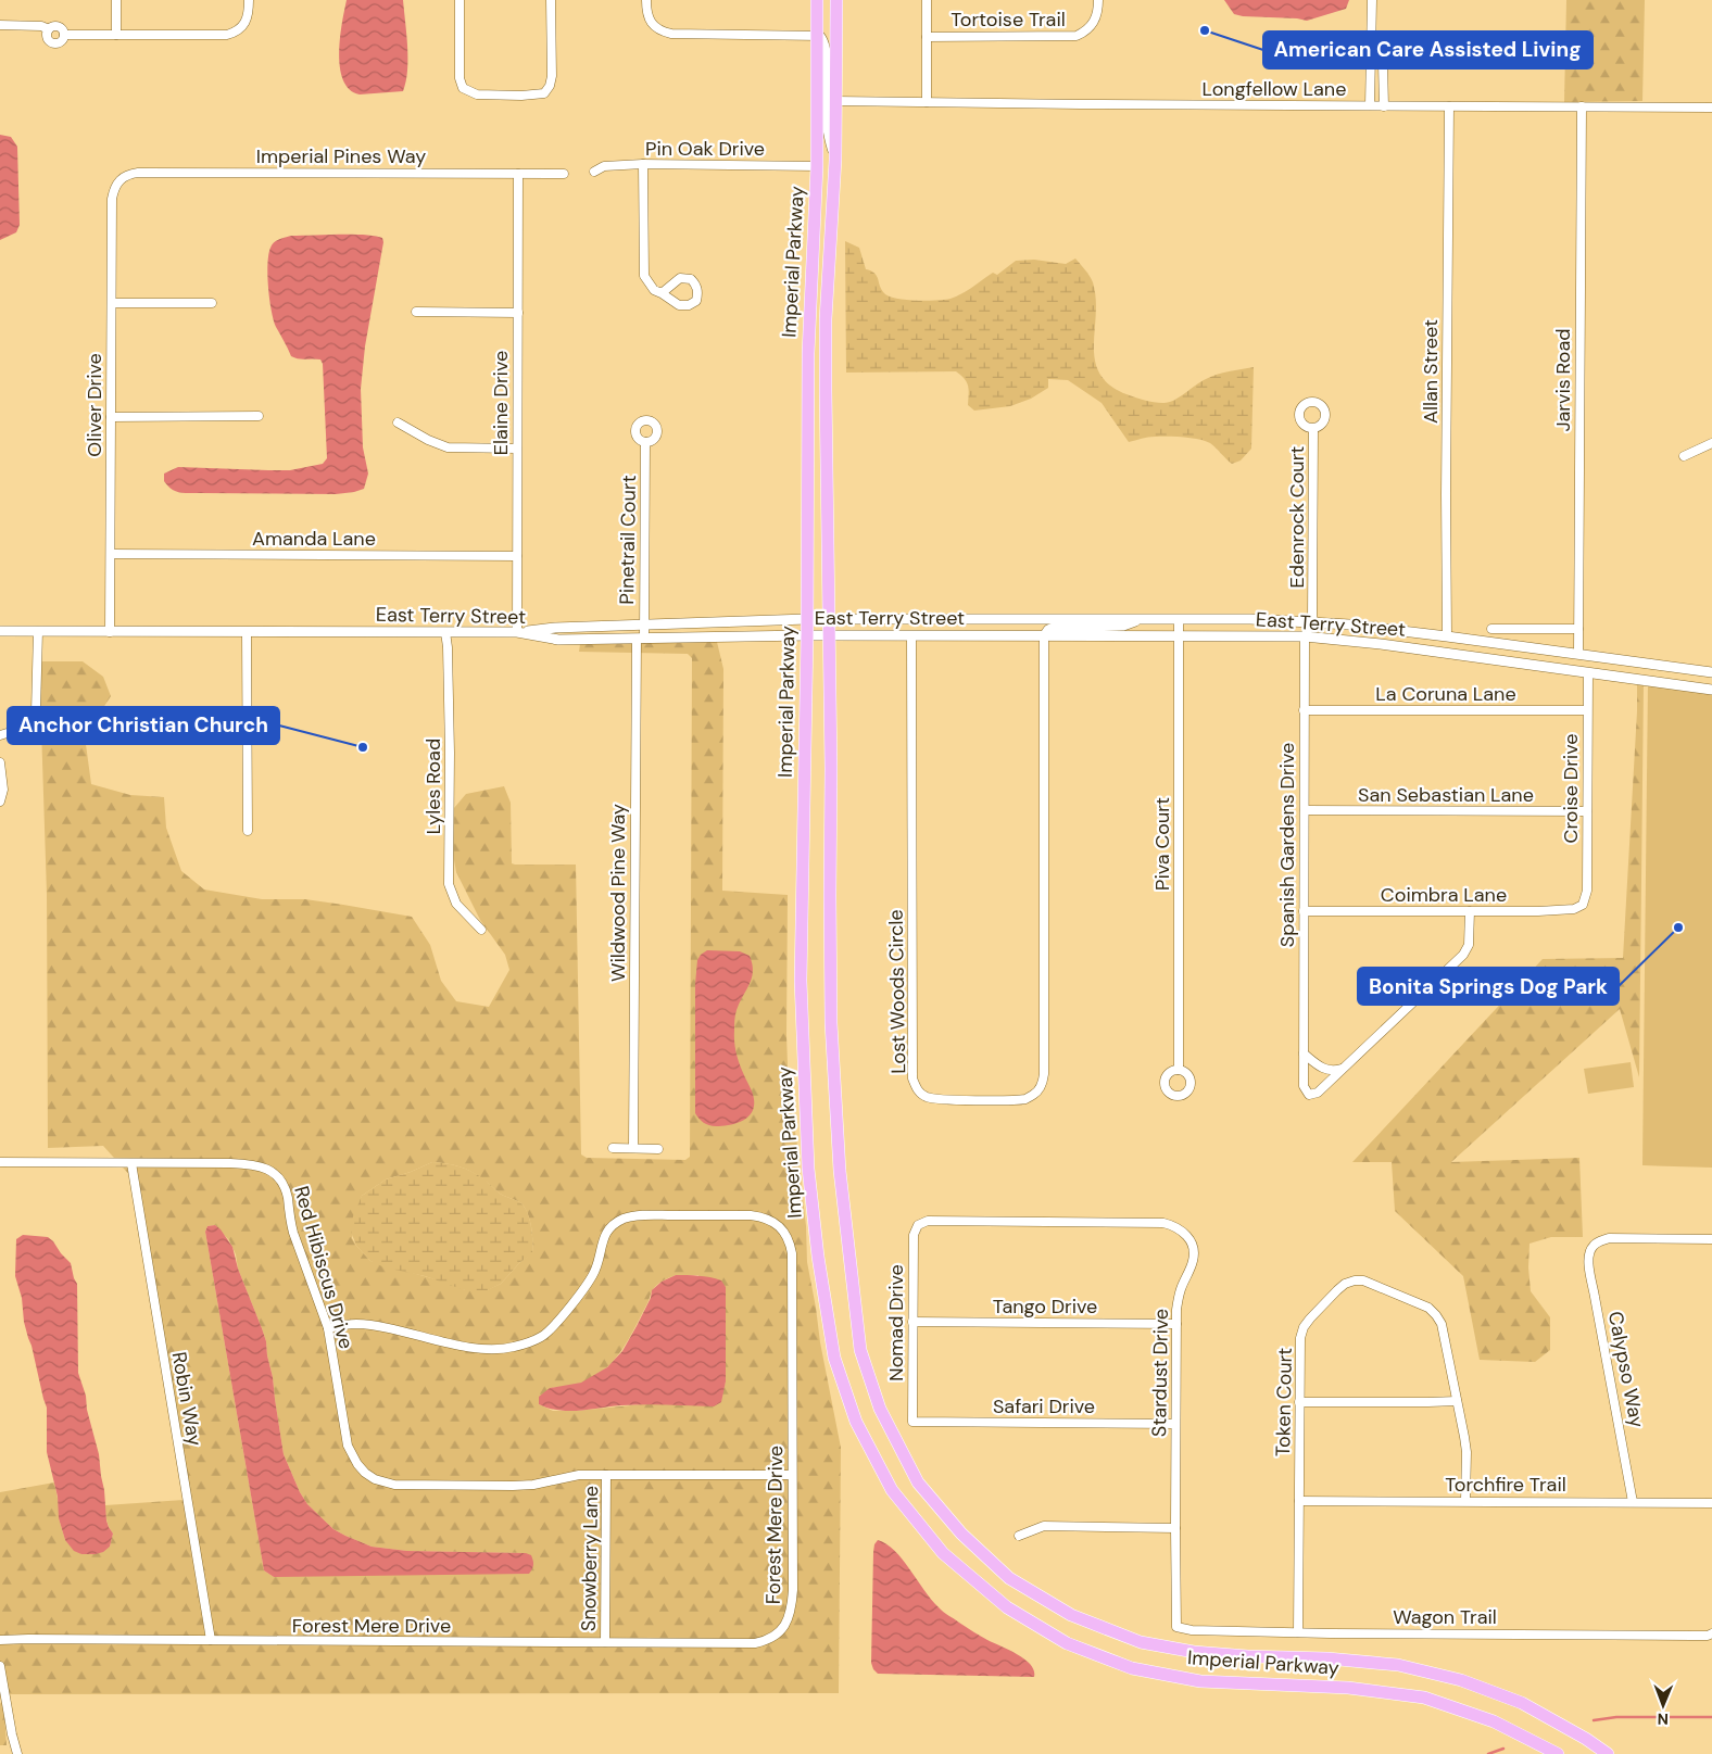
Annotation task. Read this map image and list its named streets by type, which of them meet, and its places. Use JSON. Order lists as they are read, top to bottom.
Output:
{
  "streets": {
    "main road": ["Imperial Parkway"],
    "street": [
      "Tortoise Trail",
      "Longfellow Lane",
      "Pin Oak Drive",
      "Imperial Pines Way",
      "Allan Street",
      "Jarvis Road",
      "Elaine Drive",
      "Oliver Drive",
      "Edenrock Court",
      "Amanda Lane",
      "Pinetrail Court",
      "East Terry Street",
      "La Coruna Lane",
      "Lyles Road",
      "Croise Drive",
      "San Sebastian Lane",
      "Piva Court",
      "Spanish Gardens Drive",
      "Wildwood Pine Way",
      "Coimbra Lane",
      "Lost Woods Circle",
      "Red Hibiscus Drive",
      "Tango Drive",
      "Nomad Drive",
      "Calypso Way",
      "Stardust Drive",
      "Robin Way",
      "Token Court",
      "Safari Drive",
      "Torchfire Trail",
      "Forest Mere Drive",
      "Snowberry Lane",
      "Wagon Trail"
    ]
  },
  "crossings": [
    ["Longfellow Lane", "Imperial Parkway"],
    ["Longfellow Lane", "Allan Street"],
    ["Longfellow Lane", "Jarvis Road"],
    ["Pin Oak Drive", "Imperial Parkway"],
    ["Imperial Pines Way", "Elaine Drive"],
    ["Imperial Pines Way", "Oliver Drive"],
    ["Imperial Parkway", "East Terry Street"],
    ["Elaine Drive", "Amanda Lane"],
    ["Elaine Drive", "East Terry Street"],
    ["Oliver Drive", "Amanda Lane"],
    ["Oliver Drive", "East Terry Street"],
    ["Edenrock Court", "East Terry Street"],
    ["Edenrock Court", "Spanish Gardens Drive"],
    ["Pinetrail Court", "East Terry Street"],
    ["Pinetrail Court", "Wildwood Pine Way"],
    ["East Terry Street", "Lyles Road"],
    ["East Terry Street", "Croise Drive"],
    ["East Terry Street", "Piva Court"],
    ["East Terry Street", "Spanish Gardens Drive"],
    ["East Terry Street", "Wildwood Pine Way"],
    ["East Terry Street", "Lost Woods Circle"],
    ["La Coruna Lane", "Croise Drive"],
    ["La Coruna Lane", "Spanish Gardens Drive"],
    ["Croise Drive", "San Sebastian Lane"],
    ["Croise Drive", "Coimbra Lane"],
    ["San Sebastian Lane", "Spanish Gardens Drive"],
    ["Spanish Gardens Drive", "Coimbra Lane"],
    ["Red Hibiscus Drive", "Robin Way"],
    ["Red Hibiscus Drive", "Forest Mere Drive"],
    ["Red Hibiscus Drive", "Snowberry Lane"],
    ["Tango Drive", "Nomad Drive"],
    ["Tango Drive", "Stardust Drive"],
    ["Nomad Drive", "Stardust Drive"],
    ["Nomad Drive", "Safari Drive"],
    ["Calypso Way", "Torchfire Trail"],
    ["Stardust Drive", "Safari Drive"],
    ["Stardust Drive", "Wagon Trail"],
    ["Robin Way", "Forest Mere Drive"],
    ["Token Court", "Torchfire Trail"],
    ["Token Court", "Wagon Trail"],
    ["Forest Mere Drive", "Snowberry Lane"]
  ],
  "places": ["American Care Assisted Living", "Anchor Christian Church", "Bonita Springs Dog Park"],
  "north": "bottom"
}
